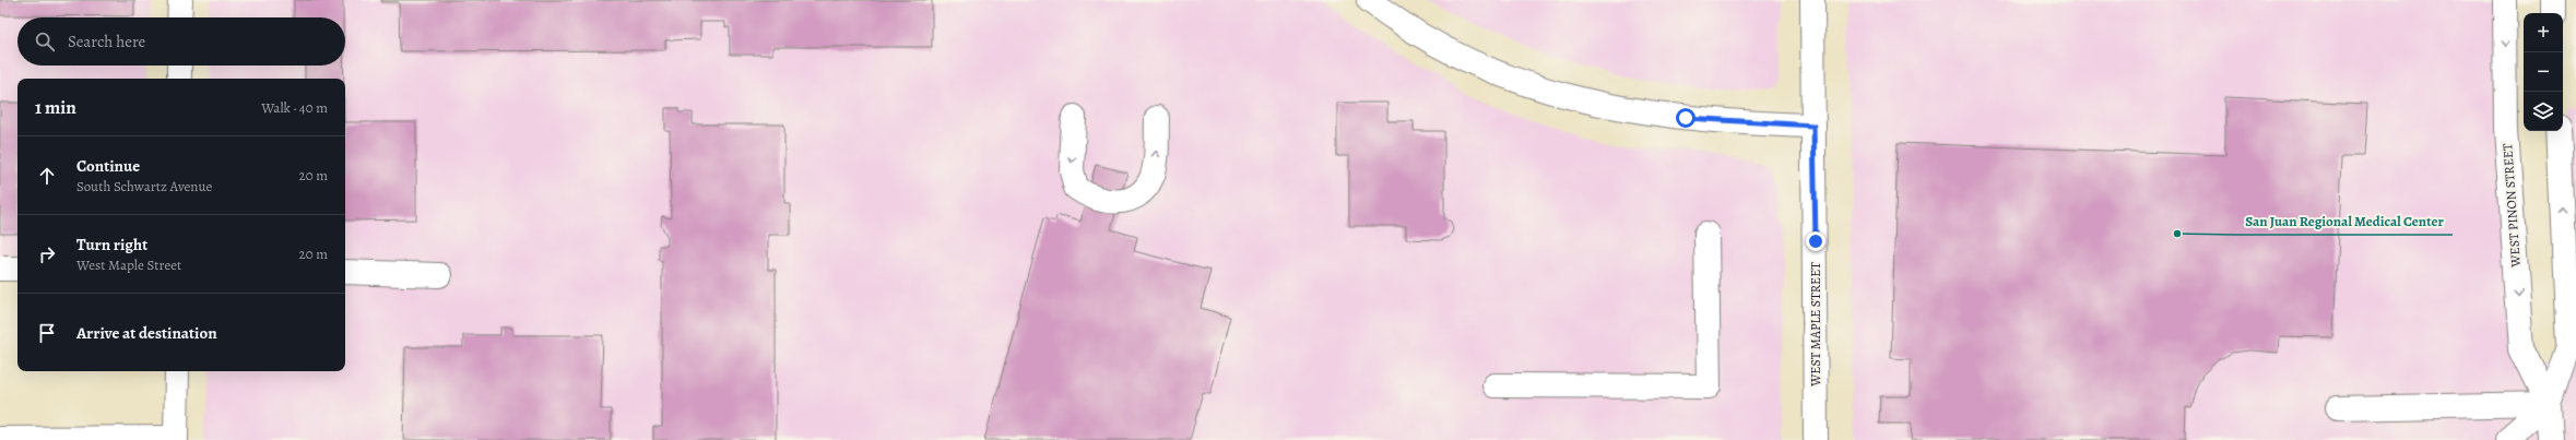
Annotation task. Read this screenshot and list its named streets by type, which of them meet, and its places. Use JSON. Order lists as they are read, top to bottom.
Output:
{
  "streets": {
    "street": ["WEST PINON STREET", "WEST MAPLE STREET"]
  },
  "places": ["San Juan Regional Medical Center"],
  "page": {
    "map_buttons": ["+", "−"],
    "search": "Search here",
    "heading": ["1 min", "Walk · 40 m"],
    "list": [
      ["Continue", "South Schwartz Avenue", "20 m"],
      ["Turn right", "West Maple Street", "20 m"],
      "Arrive at destination"
    ]
  }
}
